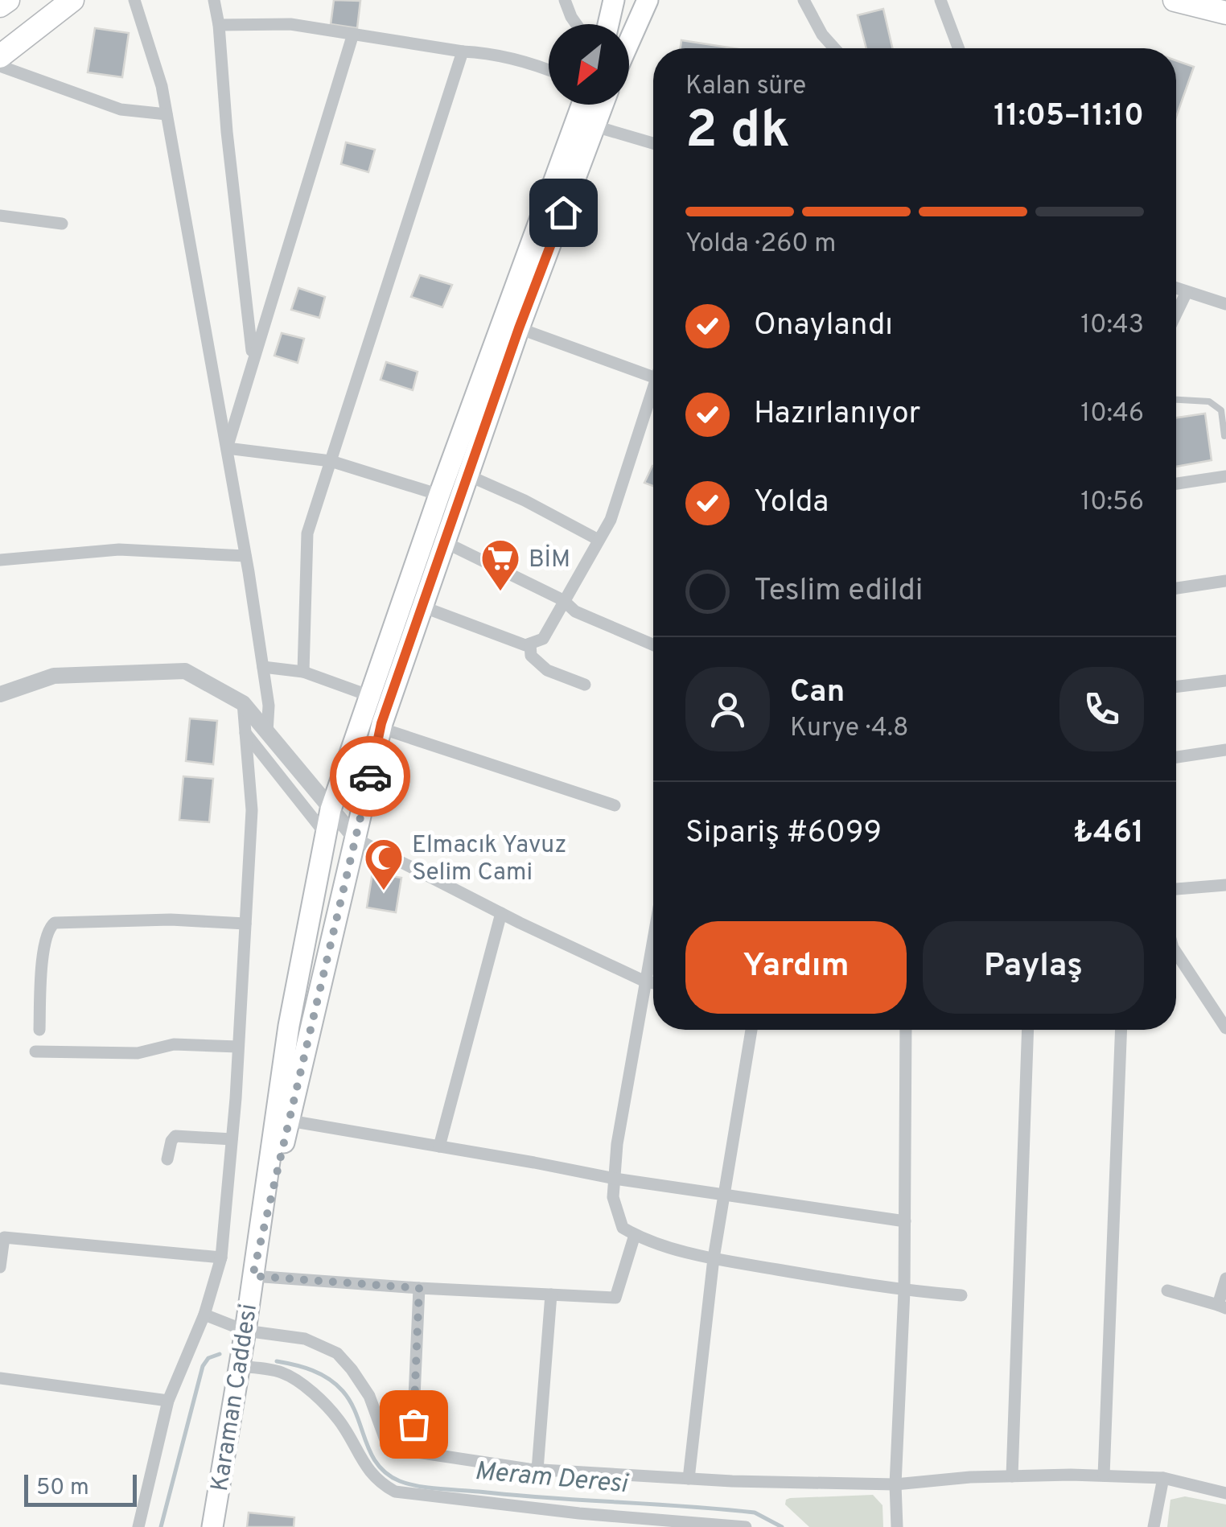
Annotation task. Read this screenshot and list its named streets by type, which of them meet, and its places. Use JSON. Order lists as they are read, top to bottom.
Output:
{
  "streets": {
    "main road": ["Karaman Caddesi"]
  },
  "water": ["Meram Deresi"],
  "places": {
    "supermarket": ["BİM"],
    "mosque": ["Elmacık Yavuz Selim Cami"]
  },
  "scale_bar": "50 m",
  "north": "bottom left",
  "page": {
    "heading": ["2 dk", "Kalan süre", "11:05–11:10"],
    "panel": [
      "Can",
      "Kurye · 4.8",
      "Sipariş #6099",
      "₺461"
    ],
    "bar": "Yolda · 260 m",
    "list": [
      ["Onaylandı", "10:43"],
      ["Hazırlanıyor", "10:46"],
      ["Yolda", "10:56"],
      "Teslim edildi"
    ],
    "buttons": ["Yardım", "Paylaş"],
    "scale": "50 m"
  }
}
